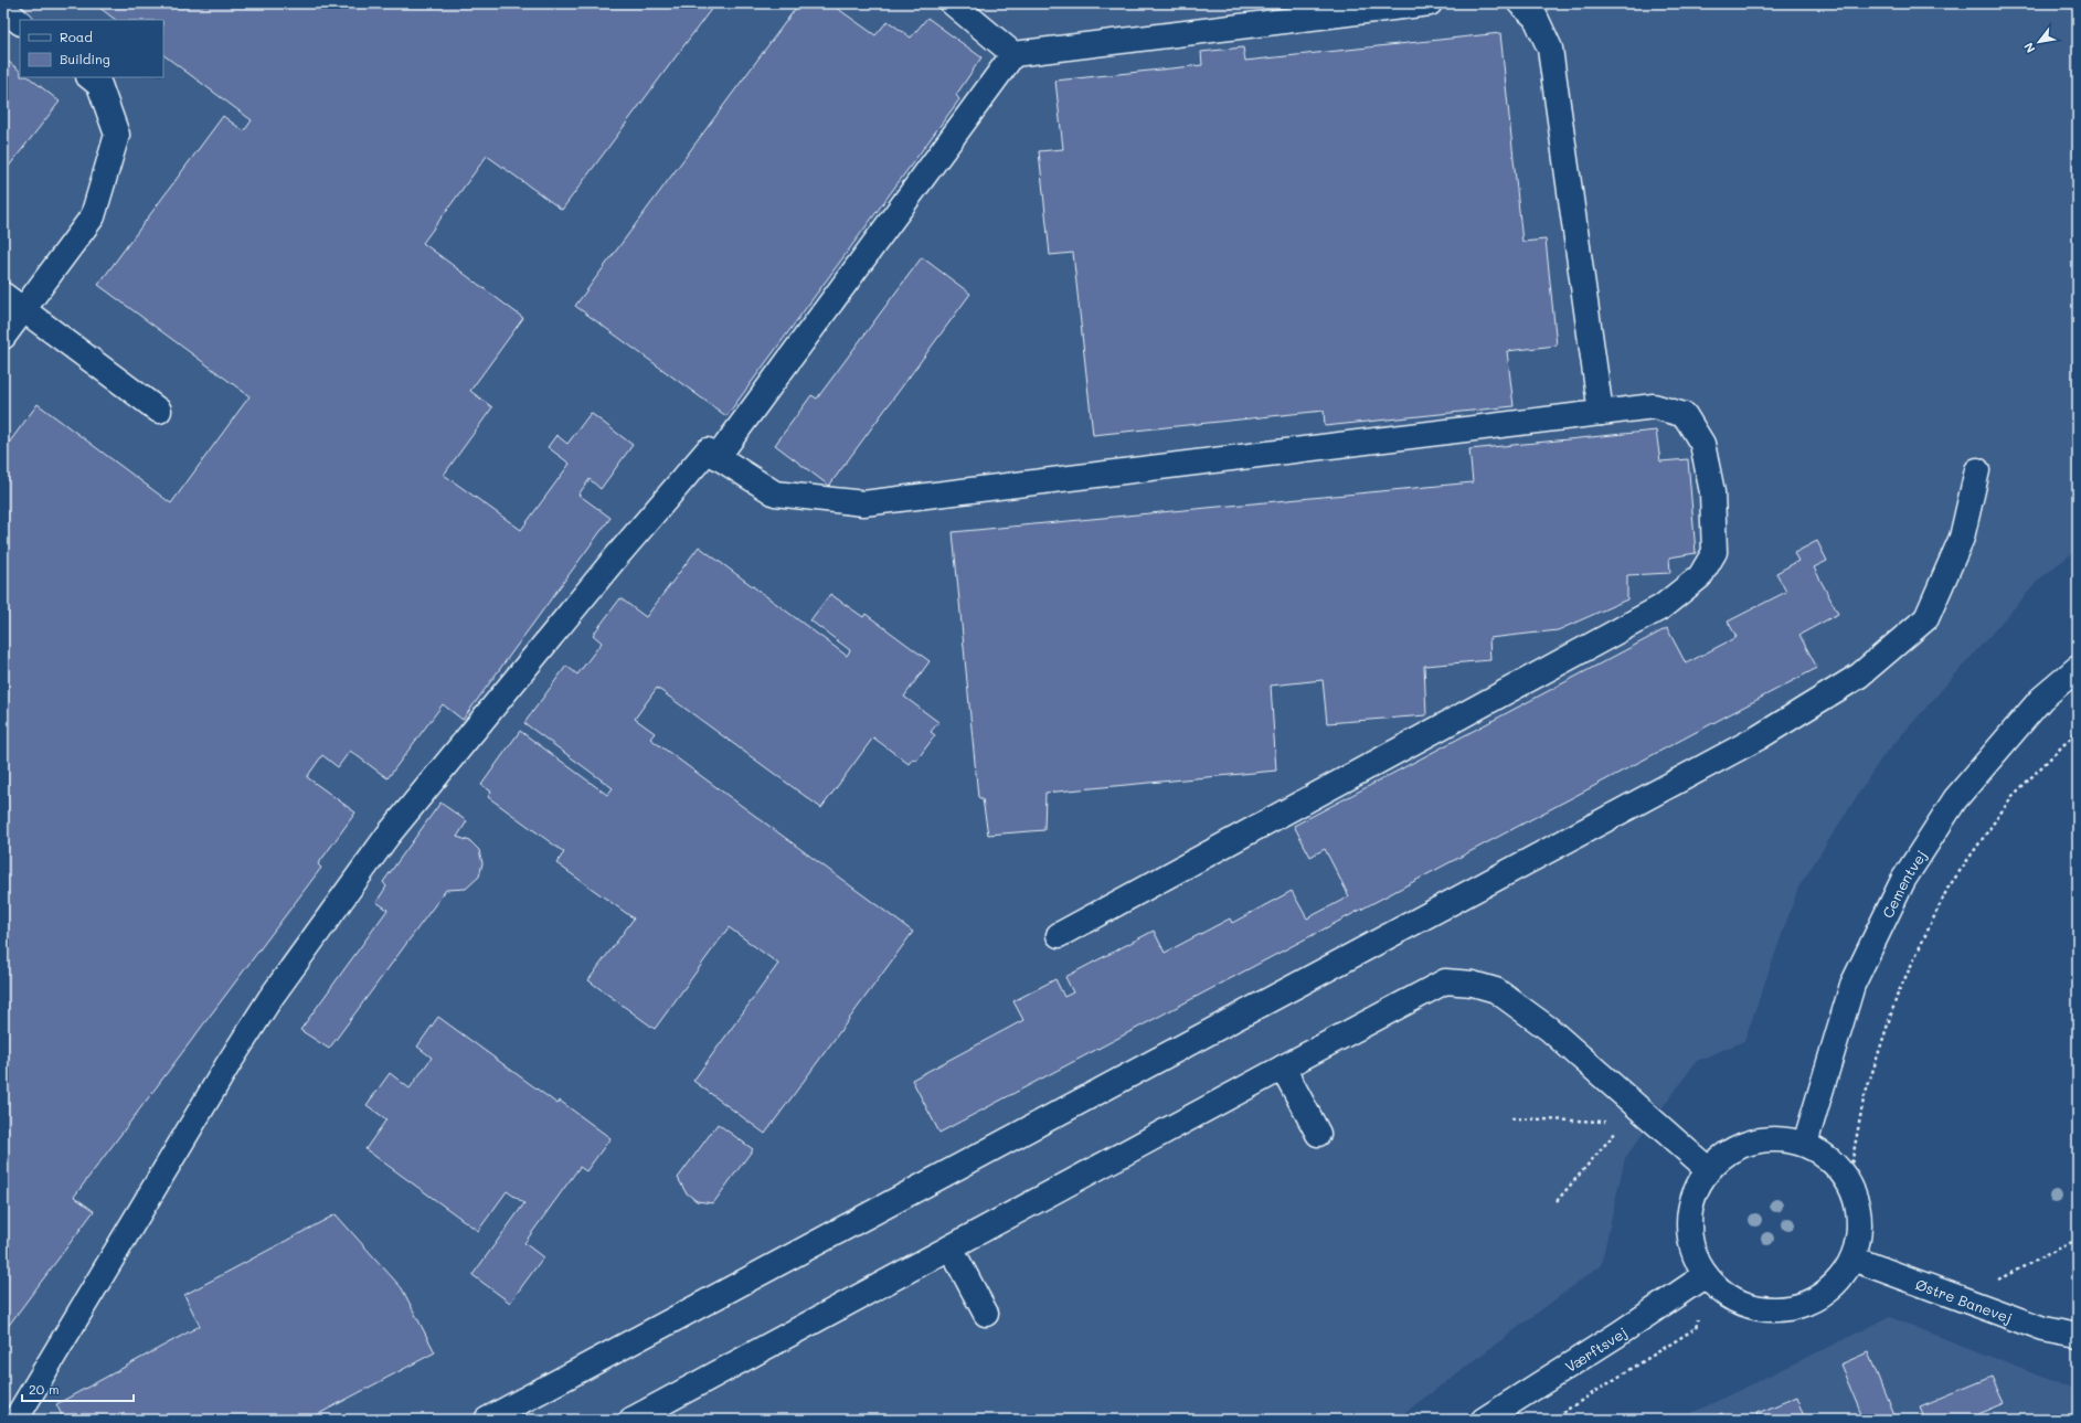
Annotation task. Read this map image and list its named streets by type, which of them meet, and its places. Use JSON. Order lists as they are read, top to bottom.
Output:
{
  "streets": {
    "street": ["Cementvej", "Østre Banevej", "Værftsvej"]
  },
  "legend": ["Road", "Building"],
  "scale_bar": "20 m",
  "north": "bottom left"
}
